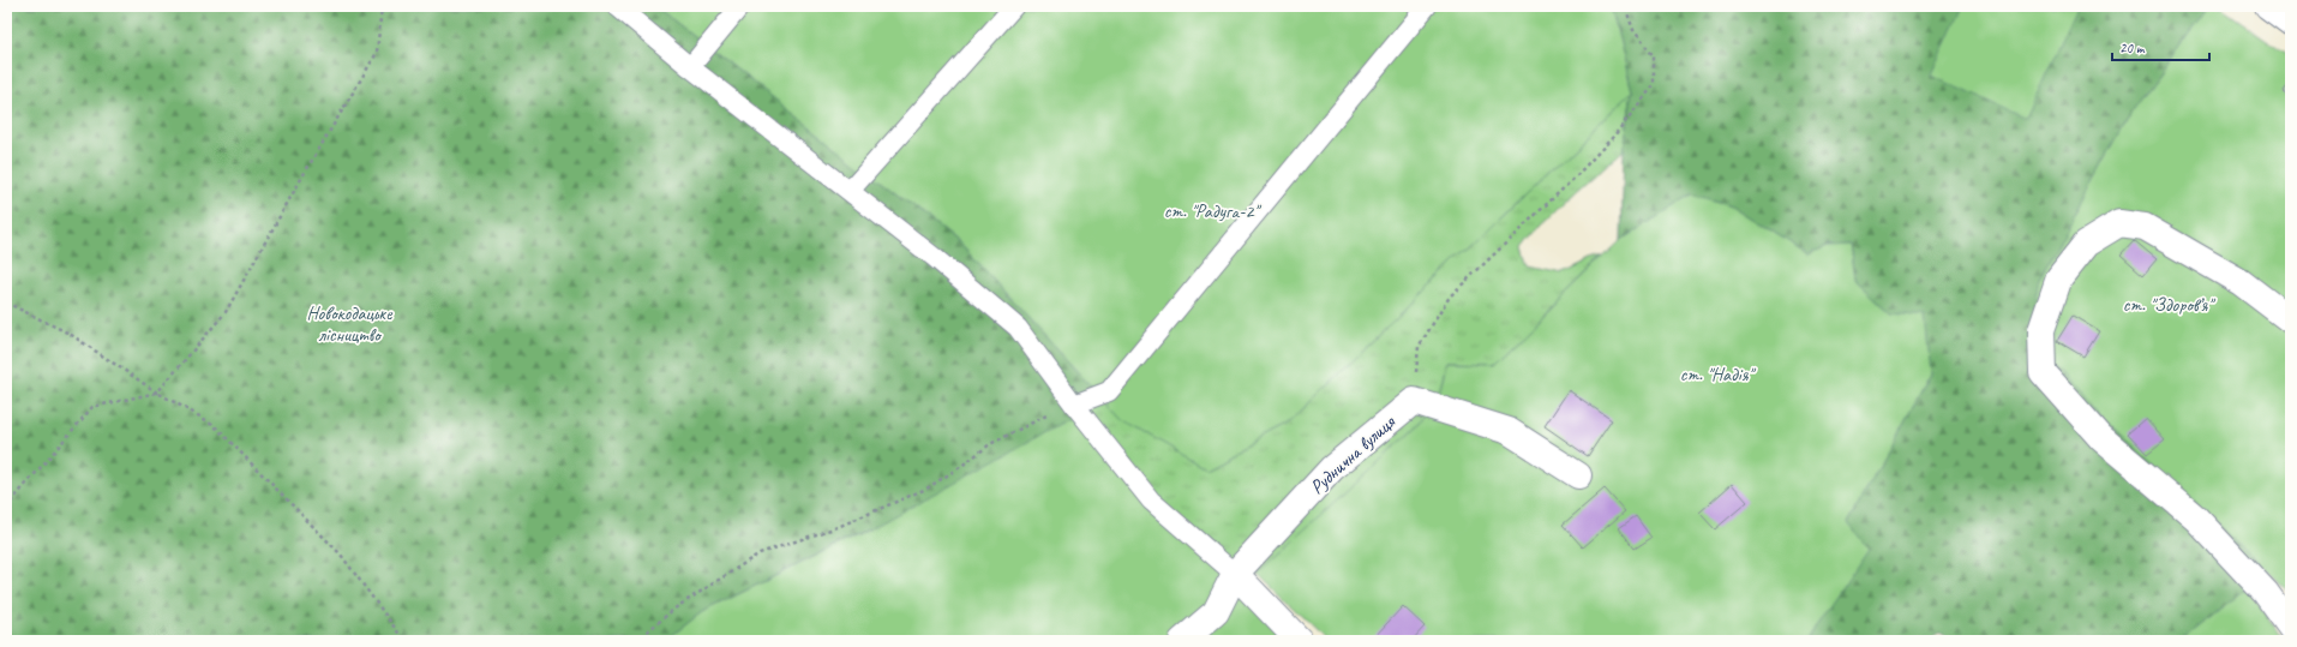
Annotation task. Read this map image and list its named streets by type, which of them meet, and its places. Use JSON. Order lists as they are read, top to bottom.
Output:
{
  "streets": {
    "street": ["Руднична вулиця"]
  },
  "parks": [
    "ст. \"Радуга-2\"",
    "ст. \"Здоров’я\"",
    "Новокодацьке лісництво",
    "ст. \"Надія\""
  ],
  "scale_bar": "20 m"
}
